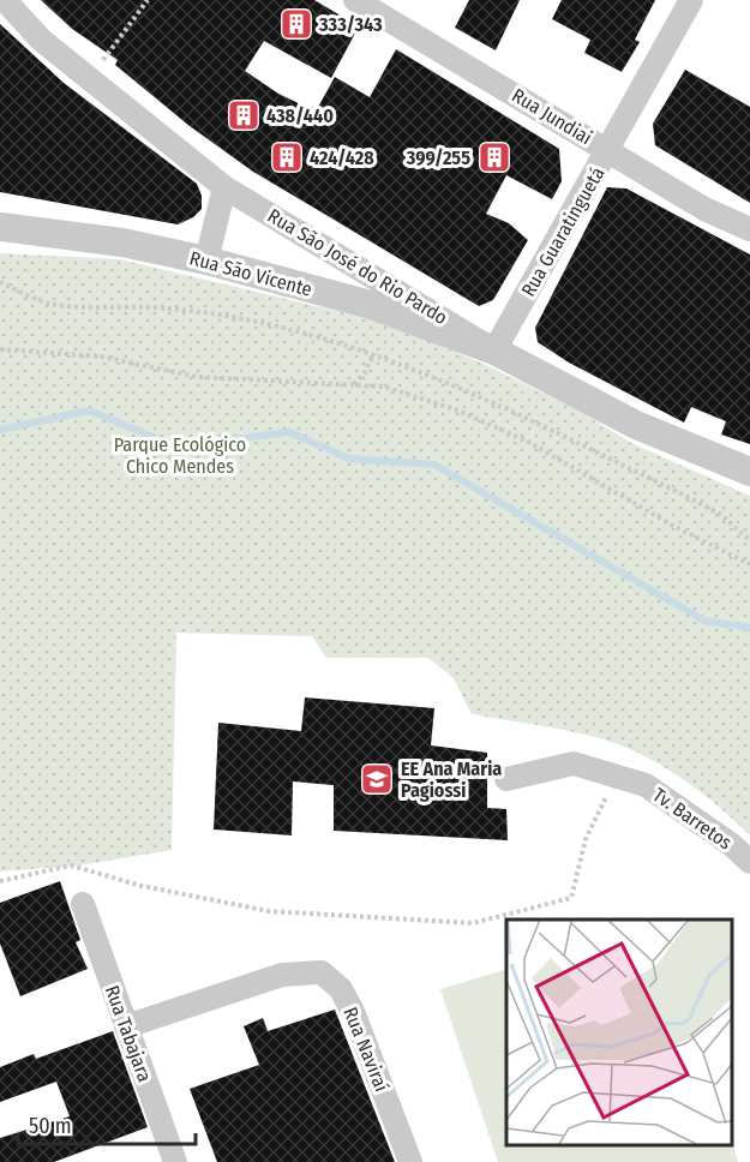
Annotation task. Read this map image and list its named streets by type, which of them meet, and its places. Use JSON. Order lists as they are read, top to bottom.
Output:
{
  "streets": {
    "street": [
      "Rua Jundiai",
      "Rua Guaratinguetá",
      "Rua São José do Rio Pardo",
      "Rua São Vicente",
      "Tv. Barretos",
      "Rua Tabajara",
      "Rua Naviraí"
    ]
  },
  "crossings": [
    ["Rua Jundiai", "Rua Guaratinguetá"],
    ["Rua Guaratinguetá", "Rua São José do Rio Pardo"],
    ["Rua Guaratinguetá", "Rua São Vicente"],
    ["Rua São José do Rio Pardo", "Rua São Vicente"],
    ["Rua Tabajara", "Rua Naviraí"]
  ],
  "parks": ["Parque Ecológico Chico Mendes"],
  "places": {
    "building": [
      "333/343",
      "438/440",
      "424/428",
      "399/255"
    ],
    "school or university": ["EE Ana Maria Pagiossi"]
  },
  "scale_bar": "50 m"
}
